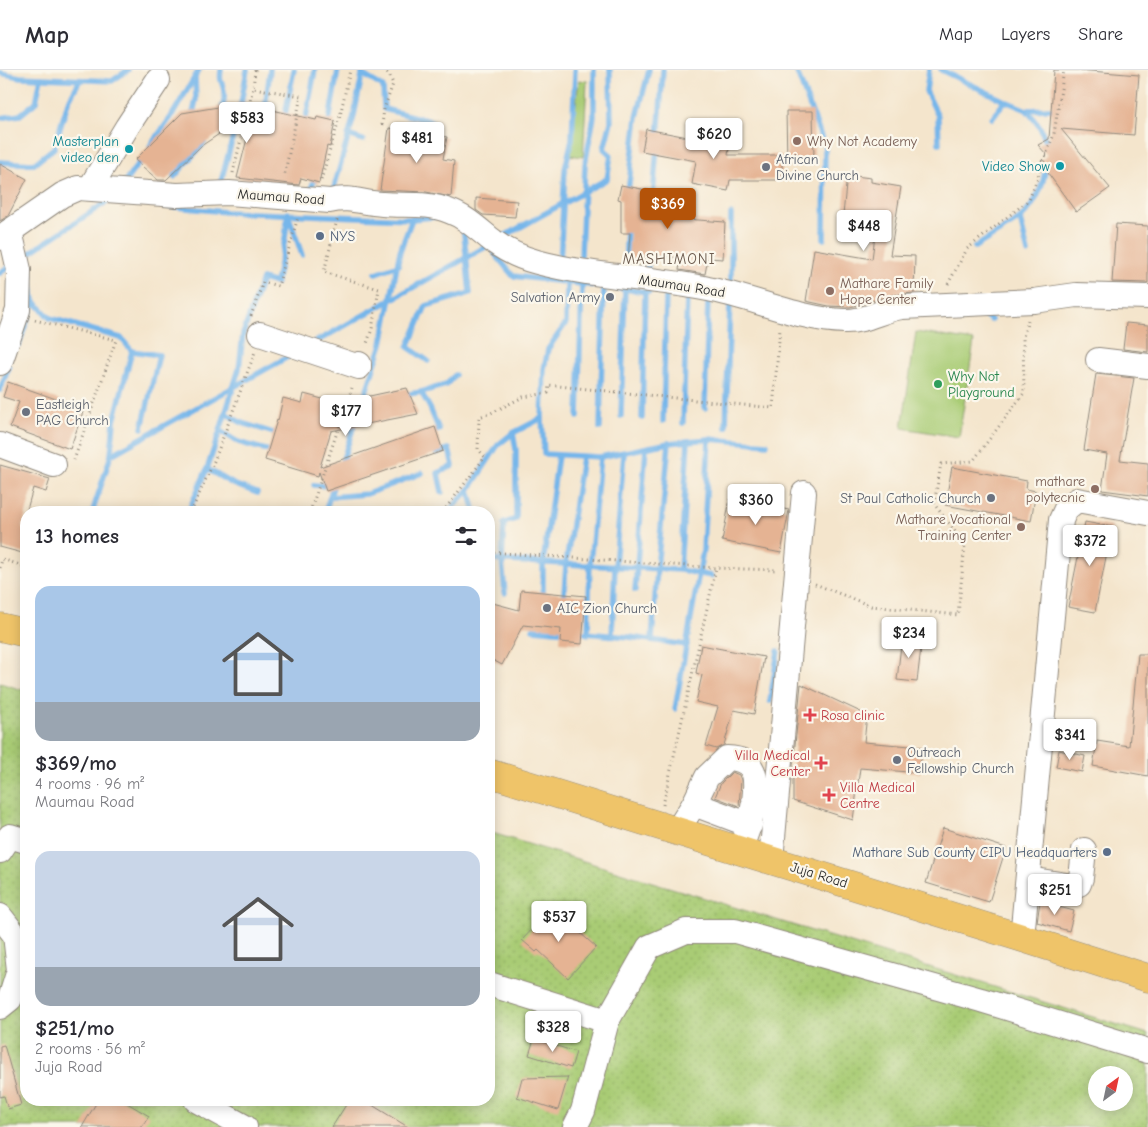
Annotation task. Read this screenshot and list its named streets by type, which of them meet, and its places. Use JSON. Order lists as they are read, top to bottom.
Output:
{
  "streets": {
    "main road": ["Juja Road"],
    "street": ["Maumau Road"]
  },
  "districts": ["MASHIMONI"],
  "places": {
    "other": [
      "Why Not Academy",
      "Masterplan video den",
      "Video Show",
      "African Divine Church",
      "NYS",
      "Mathare Family Hope Center",
      "Salvation Army",
      "Why Not Playground",
      "Eastleigh PAG Church",
      "mathare polytecnic",
      "St Paul Catholic Church",
      "Mathare Vocational Training Center",
      "AIC Zion Church",
      "Outreach Fellowship Church",
      "Mathare Sub County CIPU Headquarters"
    ],
    "health": ["Rosa clinic", "Villa Medical Center", "Villa Medical Centre"]
  },
  "north": "top right",
  "page": {
    "header": "Map",
    "nav": ["Map", "Layers", "Share"],
    "price": [
      "$583",
      "$620",
      "$481",
      "$369",
      "$448",
      "$177",
      "$360",
      "$372",
      "$234",
      "$341",
      "$251",
      "$537",
      "$328"
    ],
    "heading": "13 homes",
    "list": [
      {
        "name": "$369/mo",
        "note": "4 rooms · 96 m² · Maumau Road"
      },
      {
        "name": "$251/mo",
        "note": "2 rooms · 56 m² · Juja Road"
      }
    ]
  }
}
